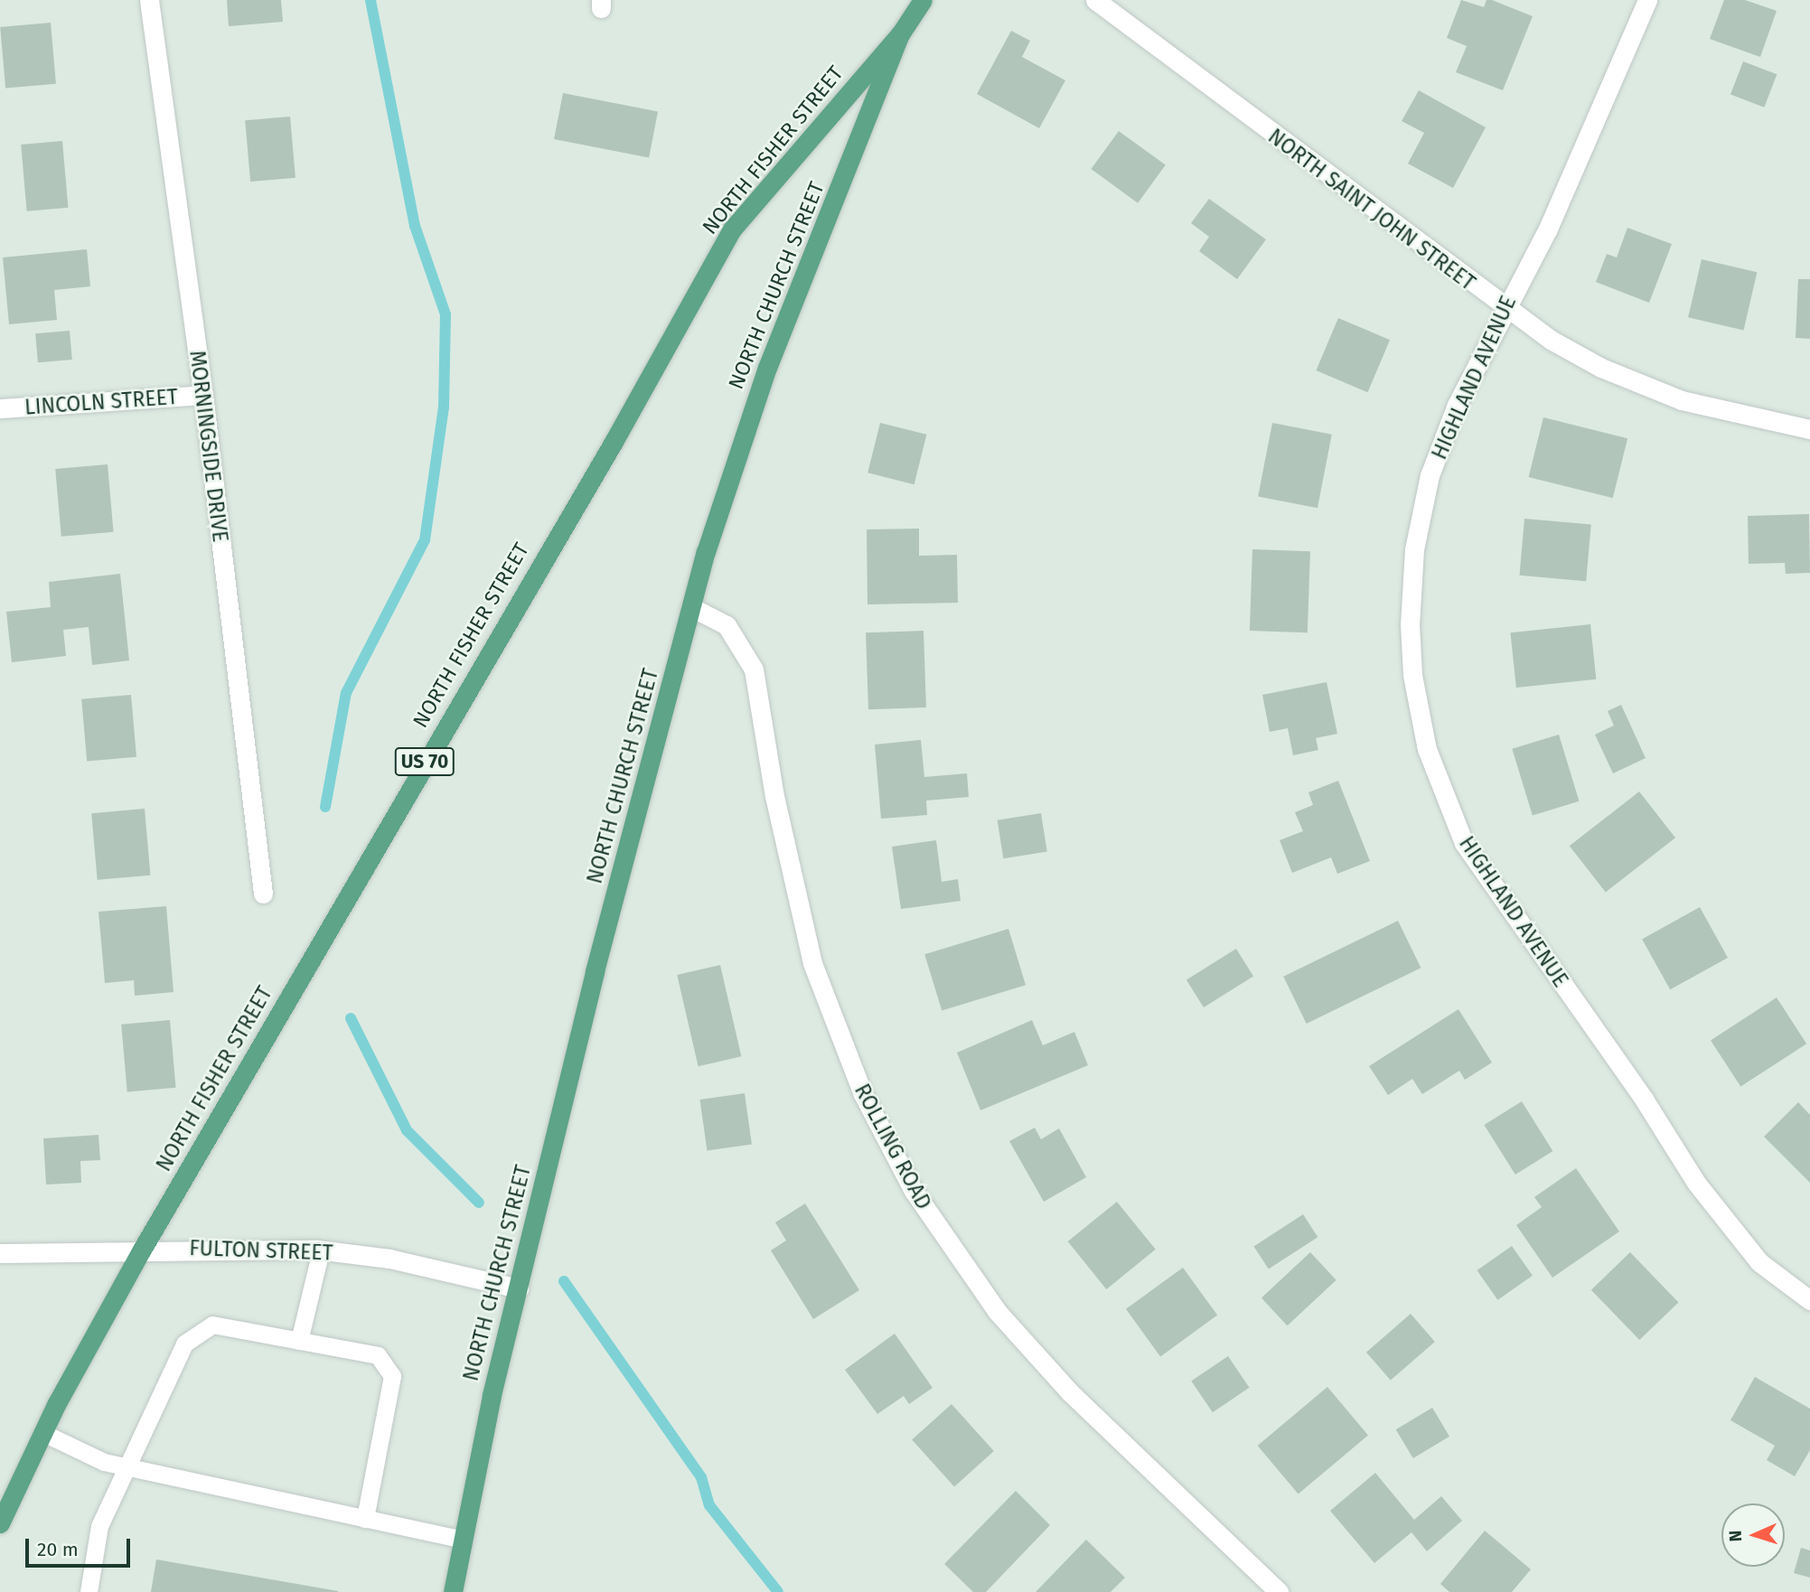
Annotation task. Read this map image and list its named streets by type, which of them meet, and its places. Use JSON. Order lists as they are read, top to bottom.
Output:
{
  "streets": {
    "main road": ["NORTH FISHER STREET", "NORTH CHURCH STREET", "US 70"],
    "street": [
      "NORTH SAINT JOHN STREET",
      "HIGHLAND AVENUE",
      "LINCOLN STREET",
      "MORNINGSIDE DRIVE",
      "ROLLING ROAD",
      "FULTON STREET"
    ]
  },
  "crossings": [
    ["NORTH FISHER STREET", "NORTH CHURCH STREET"],
    ["NORTH FISHER STREET", "FULTON STREET"],
    ["NORTH SAINT JOHN STREET", "HIGHLAND AVENUE"],
    ["NORTH CHURCH STREET", "ROLLING ROAD"],
    ["NORTH CHURCH STREET", "FULTON STREET"],
    ["LINCOLN STREET", "MORNINGSIDE DRIVE"]
  ],
  "scale_bar": "20 m",
  "north": "left"
}
